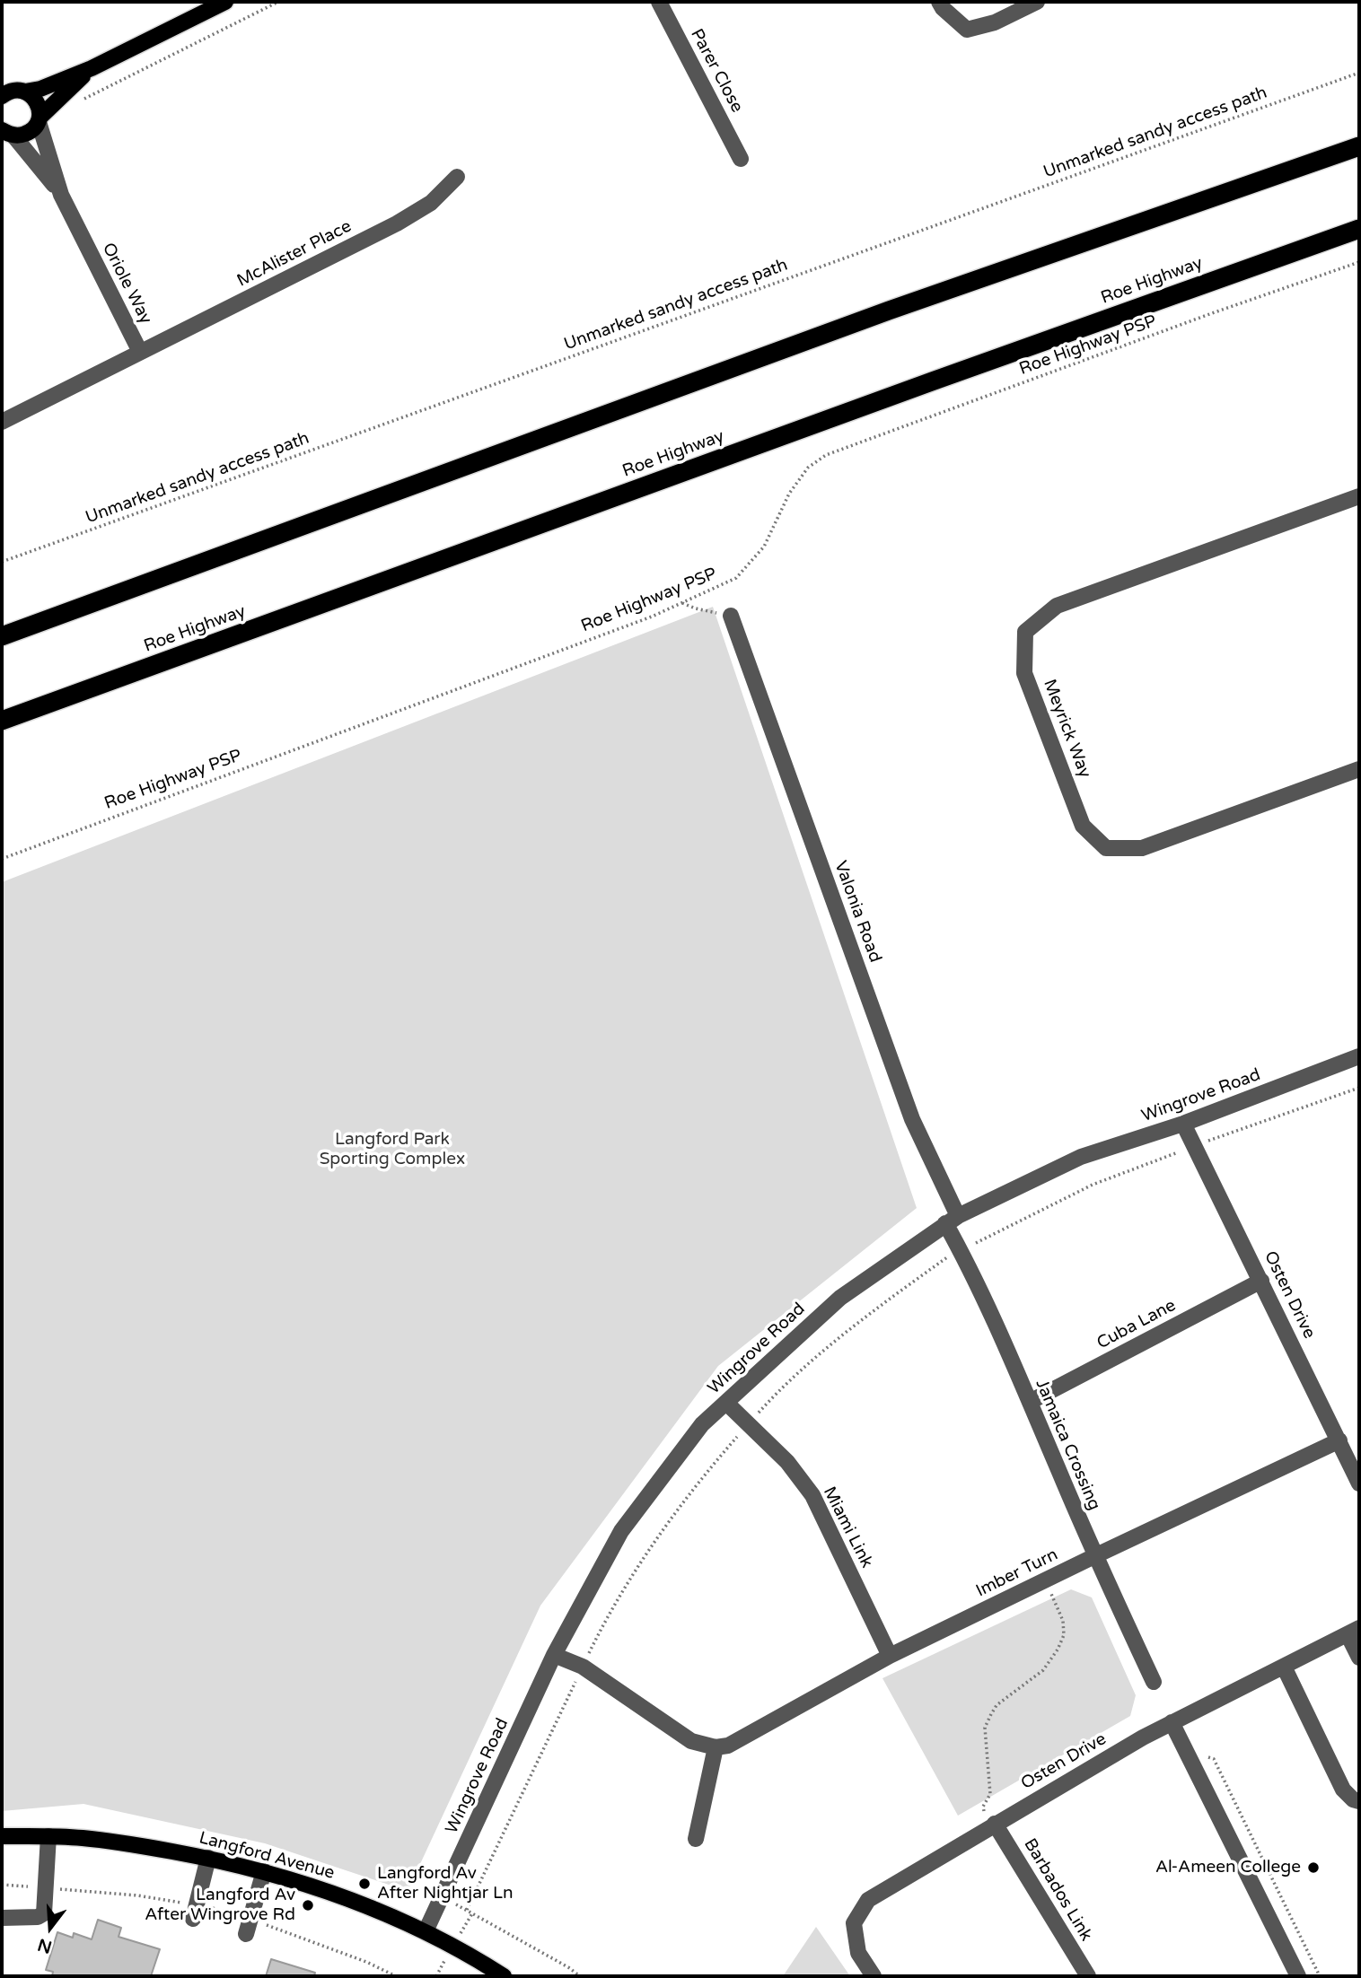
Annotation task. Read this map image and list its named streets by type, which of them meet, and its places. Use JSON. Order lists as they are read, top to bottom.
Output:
{
  "streets": {
    "highway": ["Roe Highway"],
    "main road": ["Langford Avenue"],
    "street": [
      "Parer Close",
      "McAlister Place",
      "Oriole Way",
      "Meyrick Way",
      "Valonia Road",
      "Wingrove Road",
      "Osten Drive",
      "Cuba Lane",
      "Jamaica Crossing",
      "Miami Link",
      "Imber Turn",
      "Barbados Link"
    ],
    "path": ["Unmarked sandy access path", "Roe Highway PSP"]
  },
  "crossings": [
    ["McAlister Place", "Oriole Way"],
    ["Valonia Road", "Wingrove Road"],
    ["Valonia Road", "Jamaica Crossing"],
    ["Wingrove Road", "Osten Drive"],
    ["Wingrove Road", "Jamaica Crossing"],
    ["Wingrove Road", "Miami Link"],
    ["Wingrove Road", "Langford Avenue"],
    ["Osten Drive", "Cuba Lane"],
    ["Osten Drive", "Imber Turn"],
    ["Osten Drive", "Barbados Link"],
    ["Cuba Lane", "Jamaica Crossing"],
    ["Jamaica Crossing", "Imber Turn"],
    ["Miami Link", "Imber Turn"]
  ],
  "parks": ["Langford Park Sporting Complex"],
  "places": ["Al-Ameen College", "Langford Av After Nightjar Ln", "Langford Av After Wingrove Rd"],
  "north": "bottom"
}
